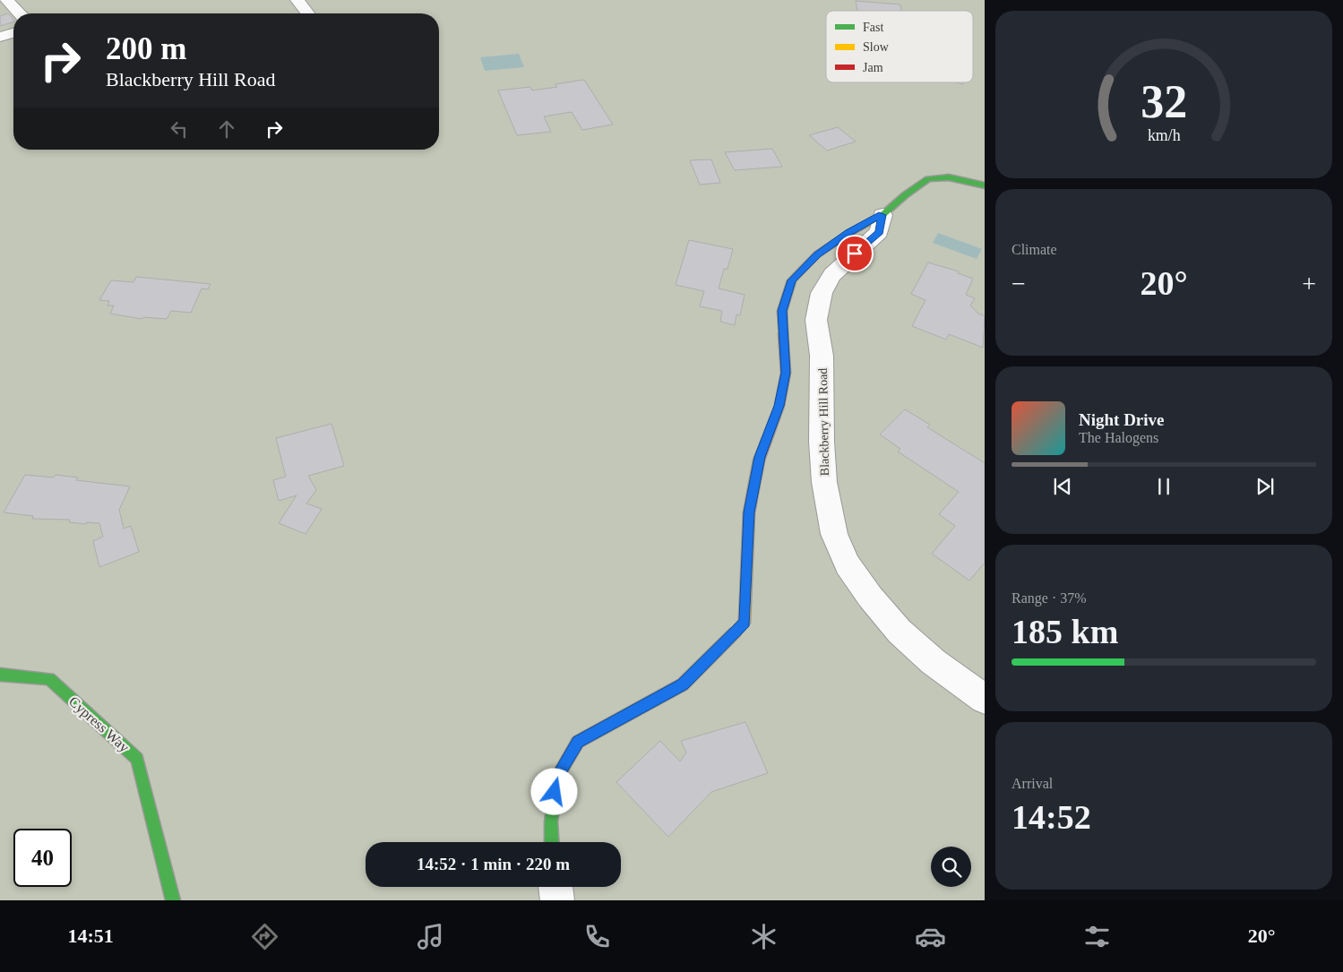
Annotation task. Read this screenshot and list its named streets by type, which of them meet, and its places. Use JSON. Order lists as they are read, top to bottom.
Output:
{
  "streets": {
    "street": ["Blackberry Hill Road", "Cypress Way"]
  },
  "legend": ["Fast", "Slow", "Jam"],
  "page": {
    "turn": ["200 m", "Blackberry Hill Road"],
    "tile": [
      "Climate",
      ["Range · 37%", "185 km"],
      ["Arrival", "14:52"]
    ],
    "heat": ["−", "20°", "+"],
    "song": ["Night Drive", "The Halogens"],
    "limit": "40",
    "trip": "14:52 · 1 min · 220 m",
    "tabs": ["14:51", "20°"],
    "gauge": ["32", "km/h"]
  }
}
